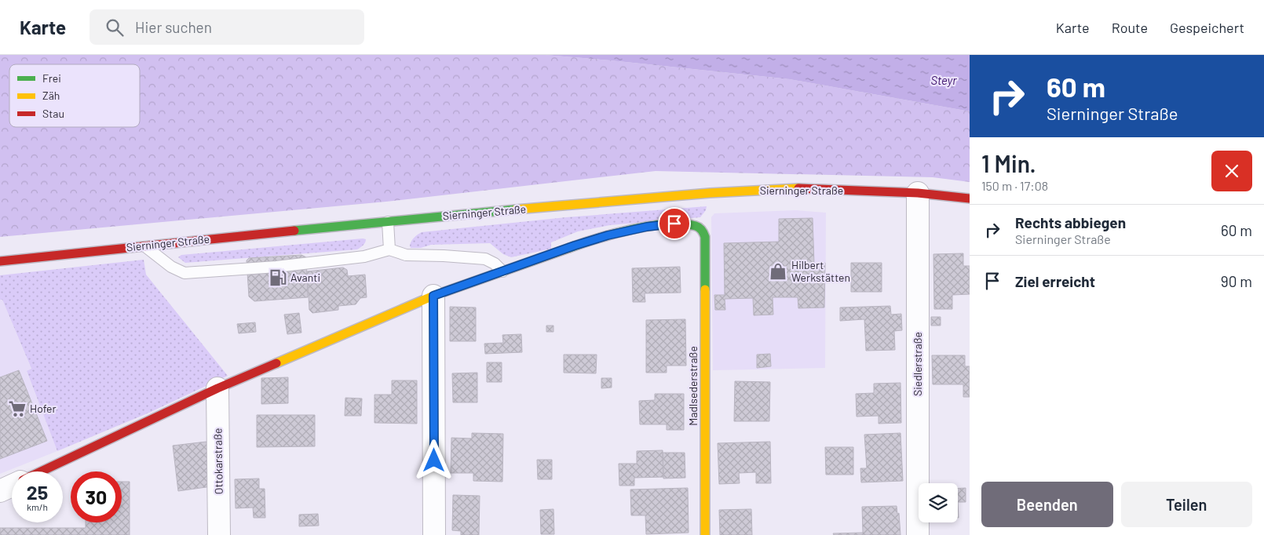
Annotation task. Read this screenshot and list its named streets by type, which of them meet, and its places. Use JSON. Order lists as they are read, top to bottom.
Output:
{
  "streets": {
    "street": [
      "Sierninger Straße",
      "Siedlerstraße",
      "Madlsederstraße",
      "Ottokarstraße"
    ]
  },
  "crossings": [
    ["Sierninger Straße", "Siedlerstraße"]
  ],
  "water": ["Steyr"],
  "places": {
    "shop": ["Hilbert Werkstätten"],
    "fuel station": ["Avanti"],
    "supermarket": ["Hofer"]
  },
  "legend": ["Frei", "Zäh", "Stau"],
  "page": {
    "header": "Karte",
    "search": "Hier suchen",
    "nav": ["Karte", "Route", "Gespeichert"],
    "turn": ["60 m", "Sierninger Straße"],
    "heading": ["1 Min.", "150 m · 17:08"],
    "list": [
      {
        "name": "Rechts abbiegen",
        "note": "Sierninger Straße",
        "value": "60 m"
      },
      {
        "name": "Ziel erreicht",
        "value": "90 m"
      }
    ],
    "speed": "25 km/h",
    "limit": "30",
    "buttons": ["Beenden", "Teilen"]
  }
}
